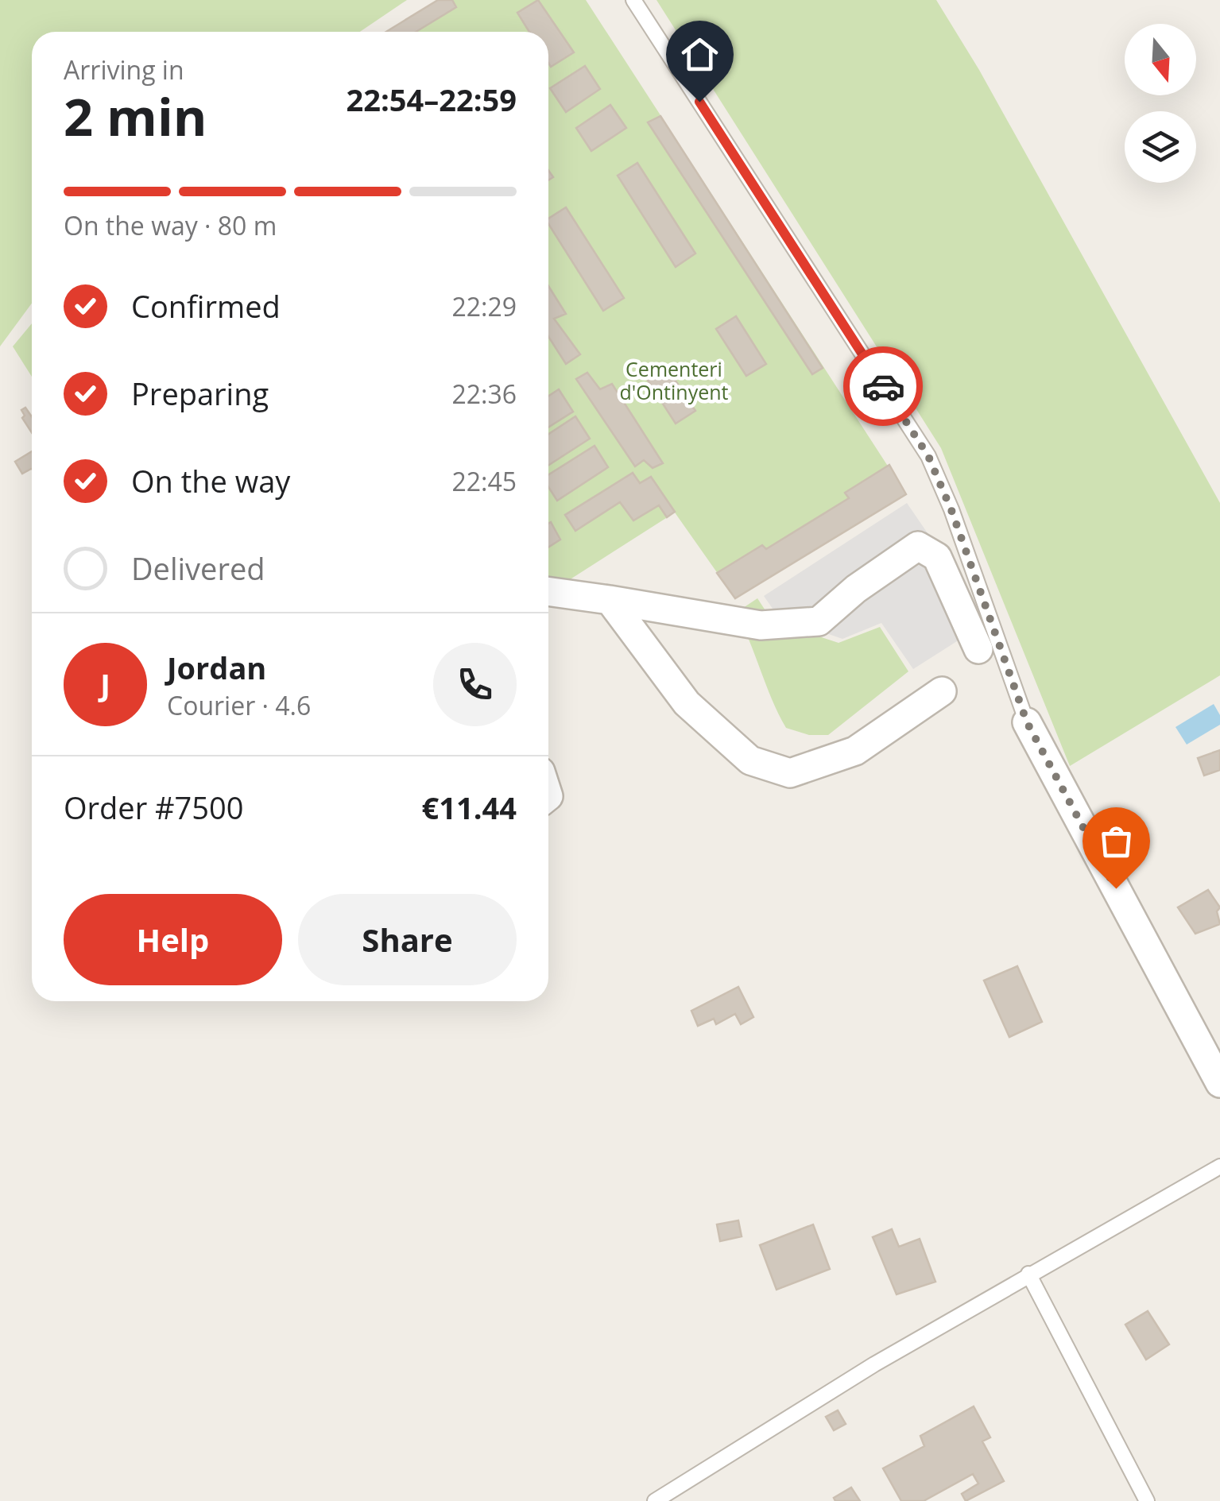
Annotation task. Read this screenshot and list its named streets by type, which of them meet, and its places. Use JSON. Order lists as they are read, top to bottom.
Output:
{
  "parks": ["Cementeri d'Ontinyent"],
  "north": "bottom",
  "page": {
    "heading": ["2 min", "Arriving in", "22:54–22:59"],
    "panel": [
      "Jordan",
      "Courier · 4.6",
      "Order #7500",
      "€11.44"
    ],
    "bar": "On the way · 80 m",
    "list": [
      ["Confirmed", "22:29"],
      ["Preparing", "22:36"],
      ["On the way", "22:45"],
      "Delivered"
    ],
    "round": "J",
    "buttons": ["Help", "Share"]
  }
}
